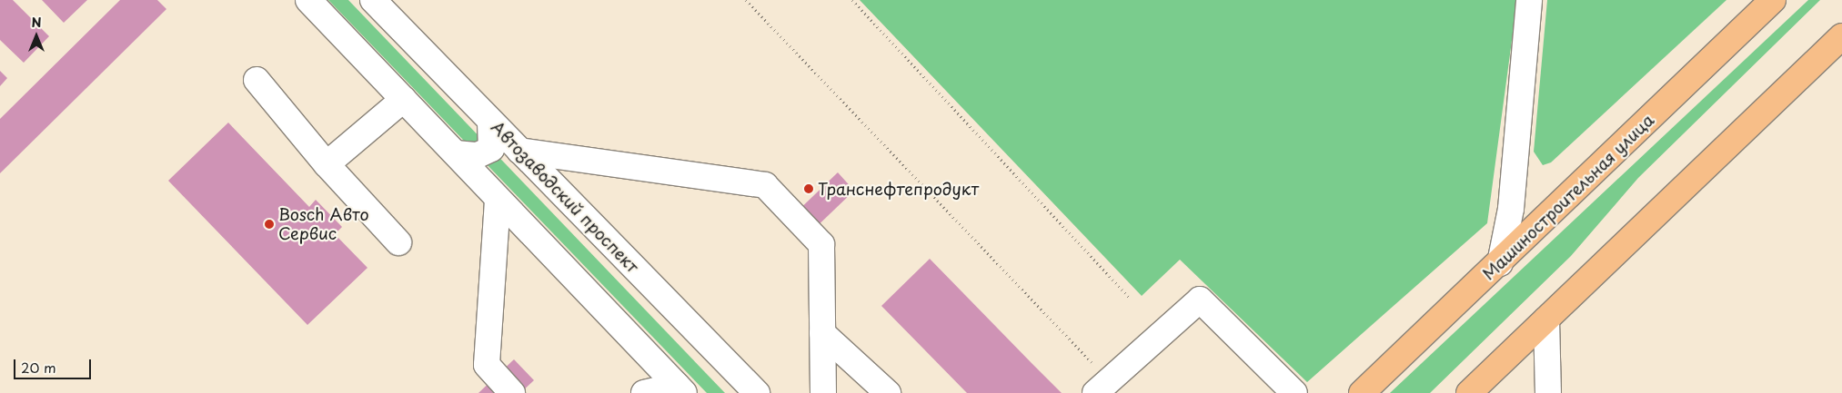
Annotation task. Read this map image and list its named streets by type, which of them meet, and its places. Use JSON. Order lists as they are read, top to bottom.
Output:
{
  "streets": {
    "main road": ["Машиностроительная улица"],
    "street": ["Автозаводский проспект"]
  },
  "places": ["Транснефтепродукт", "Bosch Авто Сервис"],
  "scale_bar": "20 m",
  "north": "top"
}
